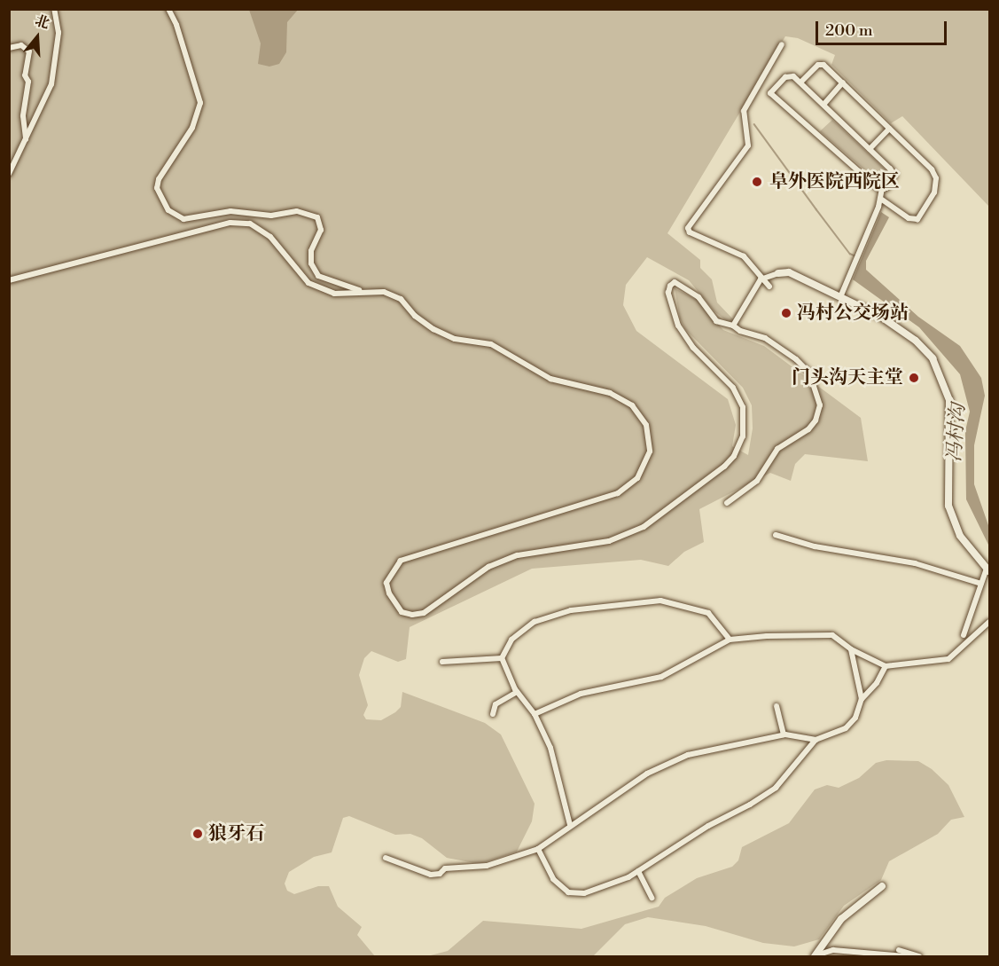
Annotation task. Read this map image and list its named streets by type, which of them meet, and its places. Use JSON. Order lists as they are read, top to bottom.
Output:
{
  "water": ["冯村沟"],
  "places": [
    "阜外医院西院区",
    "冯村公交场站",
    "门头沟天主堂",
    "狼牙石"
  ],
  "scale_bar": "200 m",
  "north": "top"
}
